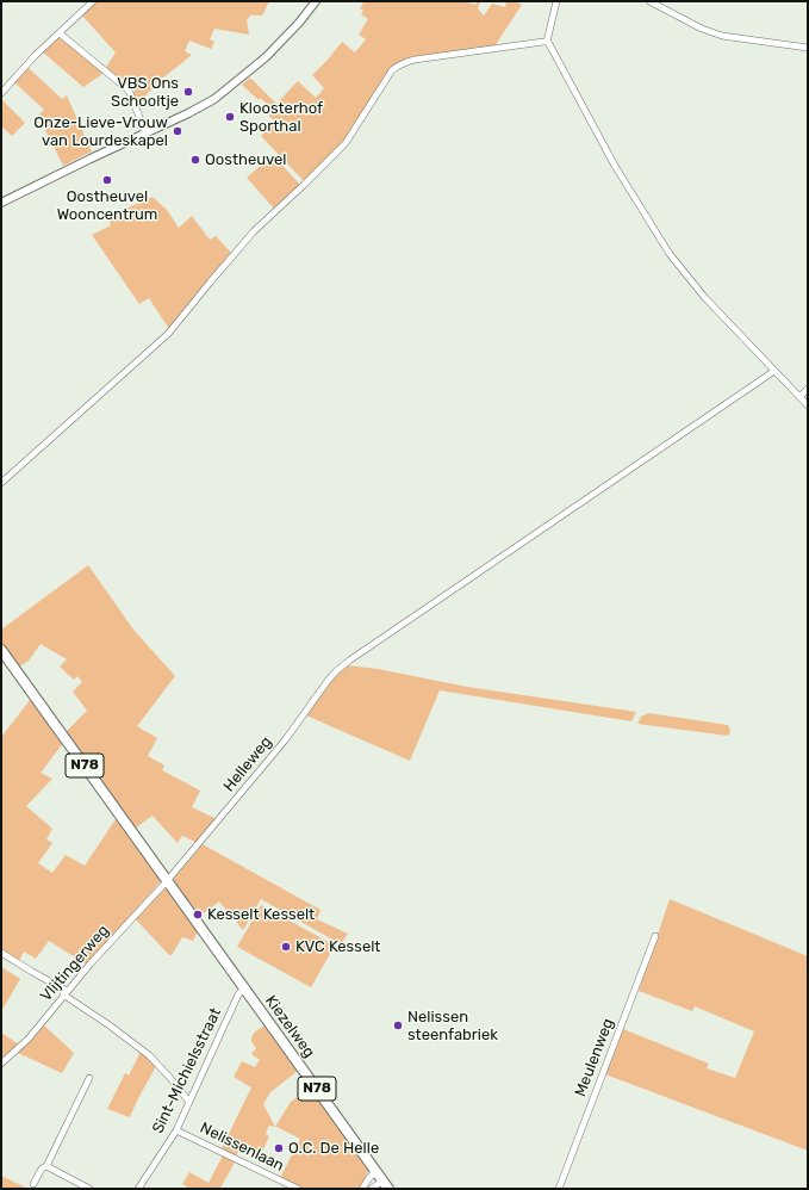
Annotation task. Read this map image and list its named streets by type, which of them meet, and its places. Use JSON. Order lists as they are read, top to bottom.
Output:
{
  "streets": {
    "main road": ["N78", "Kiezelweg"],
    "street": [
      "Helleweg",
      "Vlijtingerweg",
      "Meulenweg",
      "Sint-Michielsstraat",
      "Nelissenlaan"
    ]
  },
  "crossings": [
    ["Helleweg", "N78"],
    ["Helleweg", "Vlijtingerweg"],
    ["Helleweg", "Kiezelweg"],
    ["N78", "Vlijtingerweg"],
    ["N78", "Kiezelweg"],
    ["Vlijtingerweg", "Kiezelweg"],
    ["Kiezelweg", "Sint-Michielsstraat"],
    ["Sint-Michielsstraat", "Nelissenlaan"]
  ],
  "places": [
    "VBS Ons Schooltje",
    "Kloosterhof Sporthal",
    "Onze-Lieve-Vrouw van Lourdeskapel",
    "Oostheuvel",
    "Oostheuvel Wooncentrum",
    "Kesselt Kesselt",
    "KVC Kesselt",
    "Nelissen steenfabriek",
    "O.C. De Helle"
  ]
}
